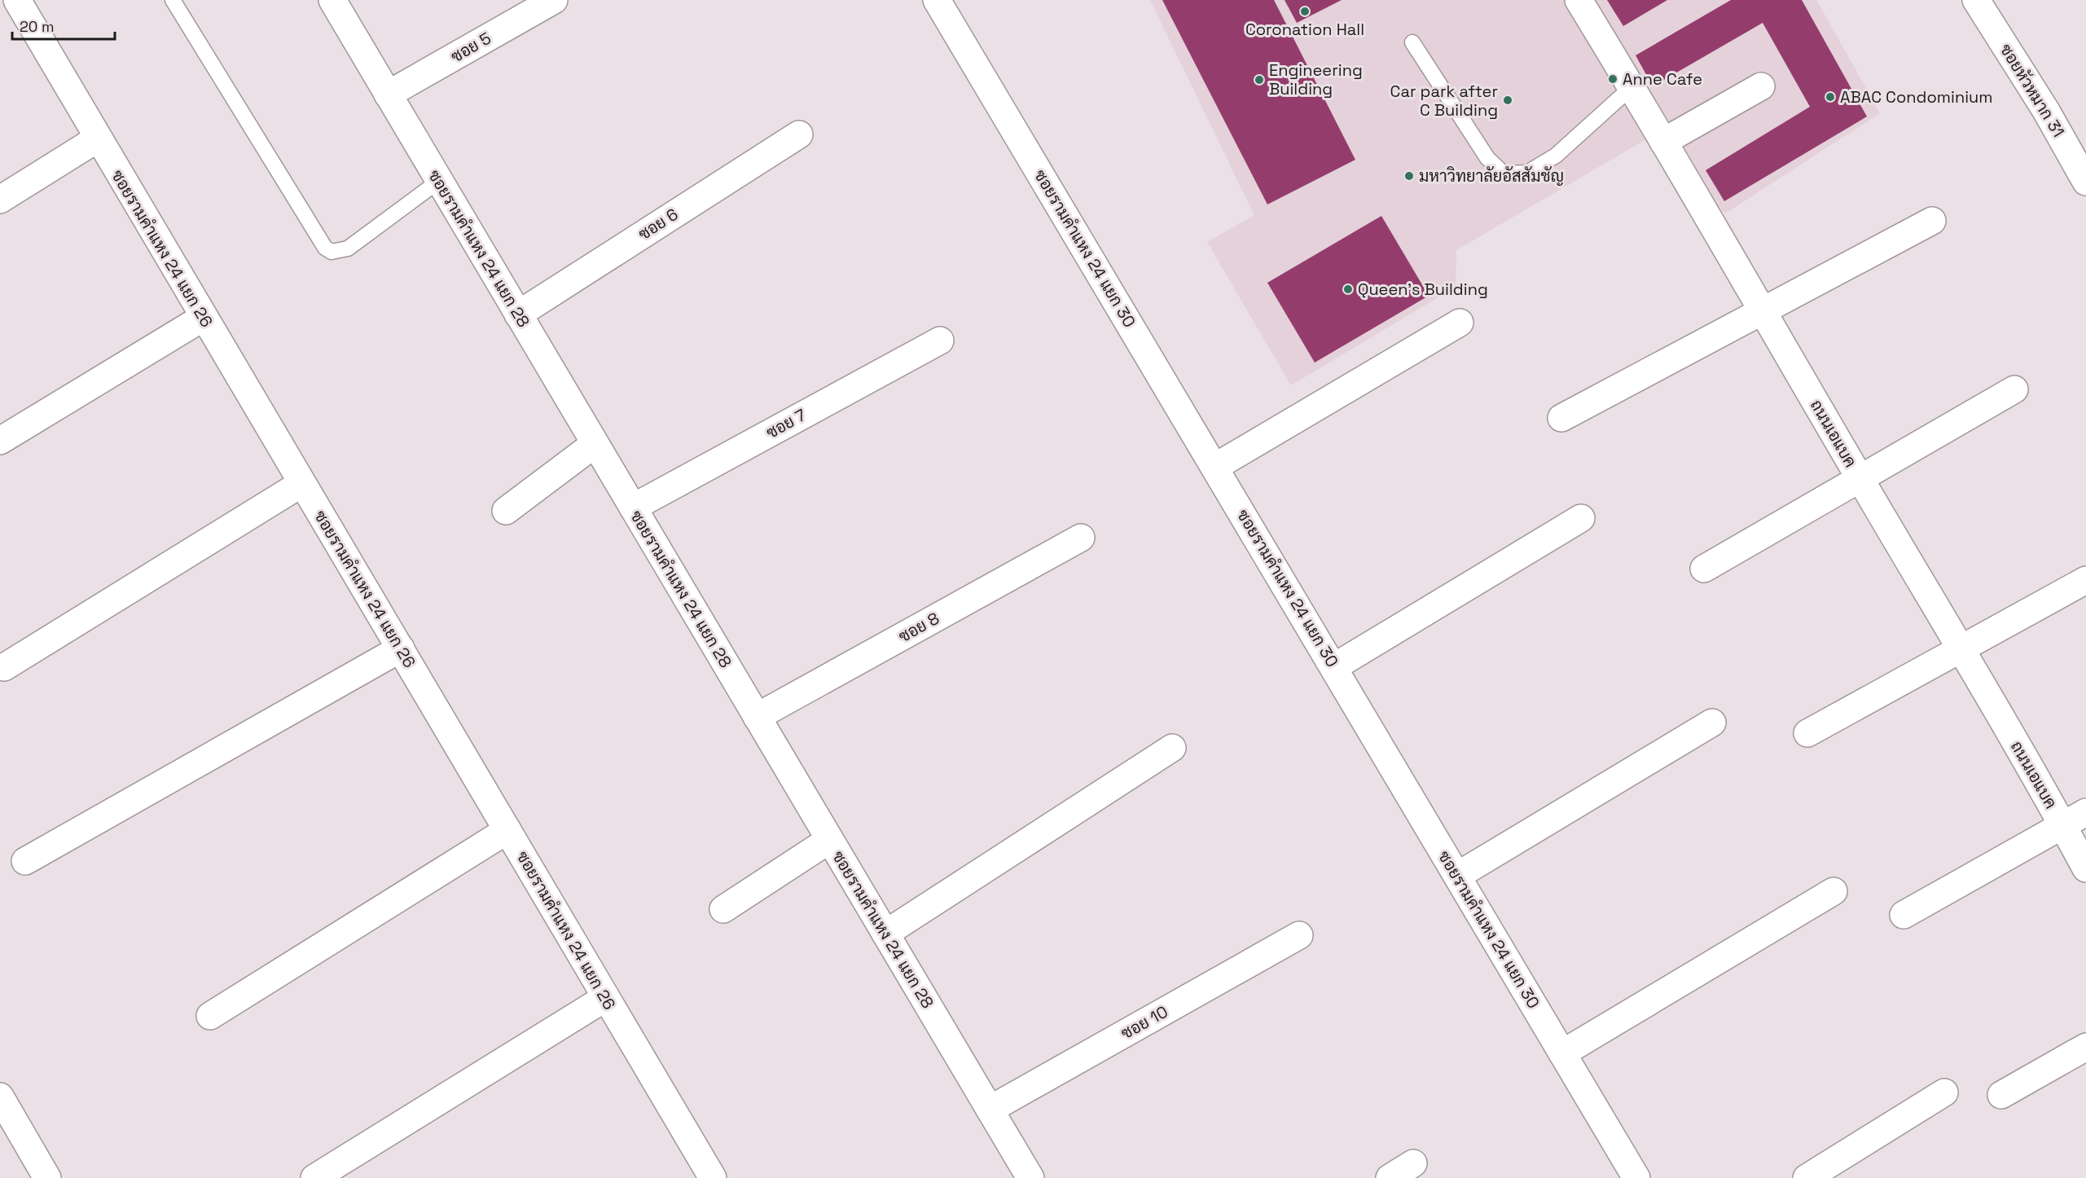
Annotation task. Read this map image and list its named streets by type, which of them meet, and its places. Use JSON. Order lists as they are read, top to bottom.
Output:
{
  "streets": {
    "street": [
      "ซอย 5",
      "ซอยหัวหมาก 31",
      "ซอย 6",
      "ซอยรามคำแหง 24 แยก 26",
      "ซอยรามคำแหง 24 แยก 28",
      "ซอยรามคำแหง 24 แยก 30",
      "ซอย 7",
      "ถนนเอแบค",
      "ซอย 8",
      "ซอย 10"
    ]
  },
  "crossings": [
    ["ซอย 5", "ซอยรามคำแหง 24 แยก 28"],
    ["ซอย 6", "ซอยรามคำแหง 24 แยก 28"],
    ["ซอยรามคำแหง 24 แยก 28", "ซอย 7"],
    ["ซอยรามคำแหง 24 แยก 28", "ซอย 8"],
    ["ซอยรามคำแหง 24 แยก 28", "ซอย 10"]
  ],
  "places": [
    "Coronation Hall",
    "Anne Cafe",
    "Engineering Building",
    "ABAC Condominium",
    "Car park after C Building",
    "มหาวิทยาลัยอัสสัมชัญ",
    "Queen's Building"
  ],
  "scale_bar": "20 m"
}
